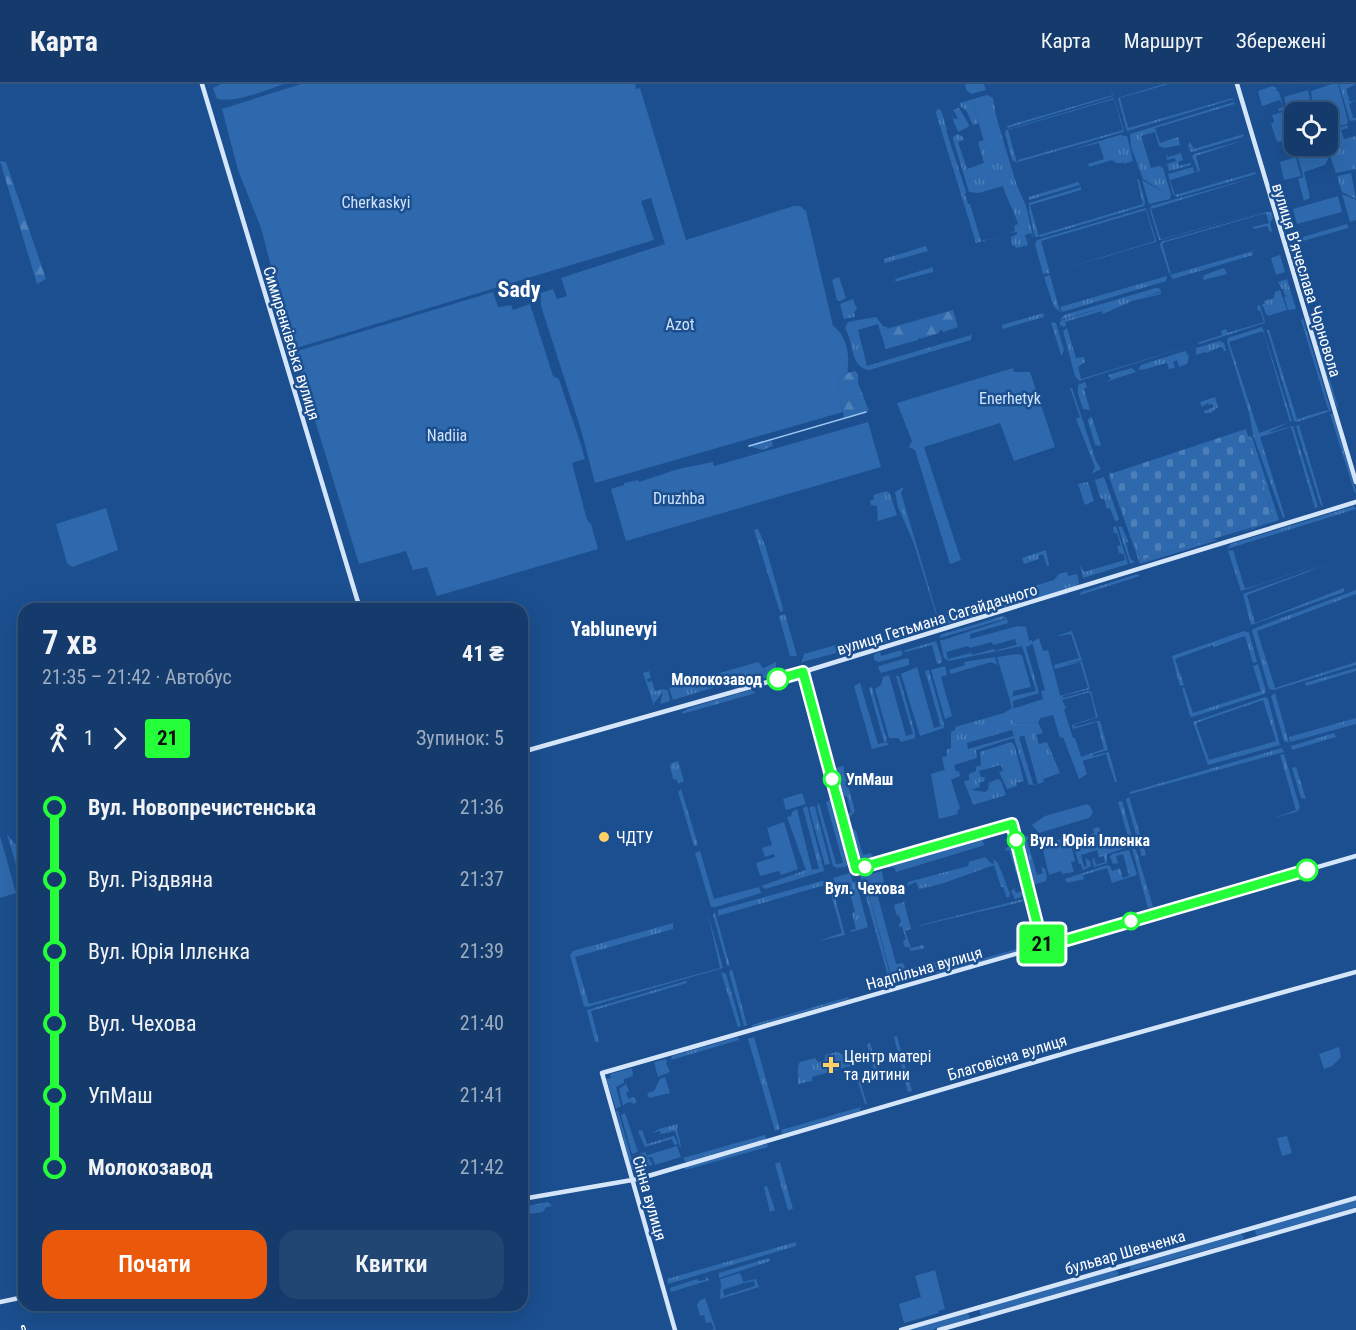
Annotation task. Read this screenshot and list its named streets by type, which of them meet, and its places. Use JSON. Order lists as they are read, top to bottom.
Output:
{
  "streets": {
    "main road": [
      "вулиця Вʼячеслава Чорновола",
      "Симиренківська вулиця",
      "вулиця Гетьмана Сагайдачного",
      "Надпільна вулиця",
      "Благовісна вулиця",
      "Сінна вулиця",
      "бульвар Шевченка"
    ]
  },
  "crossings": [
    ["Надпільна вулиця", "Сінна вулиця"],
    ["Благовісна вулиця", "Сінна вулиця"]
  ],
  "districts": ["Sady", "Yablunevyi"],
  "parks": [
    "Cherkaskyi",
    "Azot",
    "Enerhetyk",
    "Nadiia",
    "Druzhba"
  ],
  "places": {
    "other": [
      "Молокозавод",
      "УпМаш",
      "ЧДТУ",
      "Вул. Юрія Іллєнка",
      "Вул. Чехова"
    ],
    "health": ["Центр матері та дитини"]
  },
  "lines": ["bus line 21"],
  "page": {
    "header": "Карта",
    "nav": ["Карта", "Маршрут", "Збережені"],
    "on_map": "21",
    "heading": ["7 хв", "21:35 – 21:42 · Автобус", "41 ₴"],
    "legs": ["1", "21", "Зупинок: 5"],
    "list": [
      {
        "name": "Вул. Новопречистенська",
        "value": "21:36"
      },
      {
        "name": "Вул. Різдвяна",
        "value": "21:37"
      },
      {
        "name": "Вул. Юрія Іллєнка",
        "value": "21:39"
      },
      {
        "name": "Вул. Чехова",
        "value": "21:40"
      },
      {
        "name": "УпМаш",
        "value": "21:41"
      },
      {
        "name": "Молокозавод",
        "value": "21:42"
      }
    ],
    "buttons": ["Почати", "Квитки"]
  }
}
